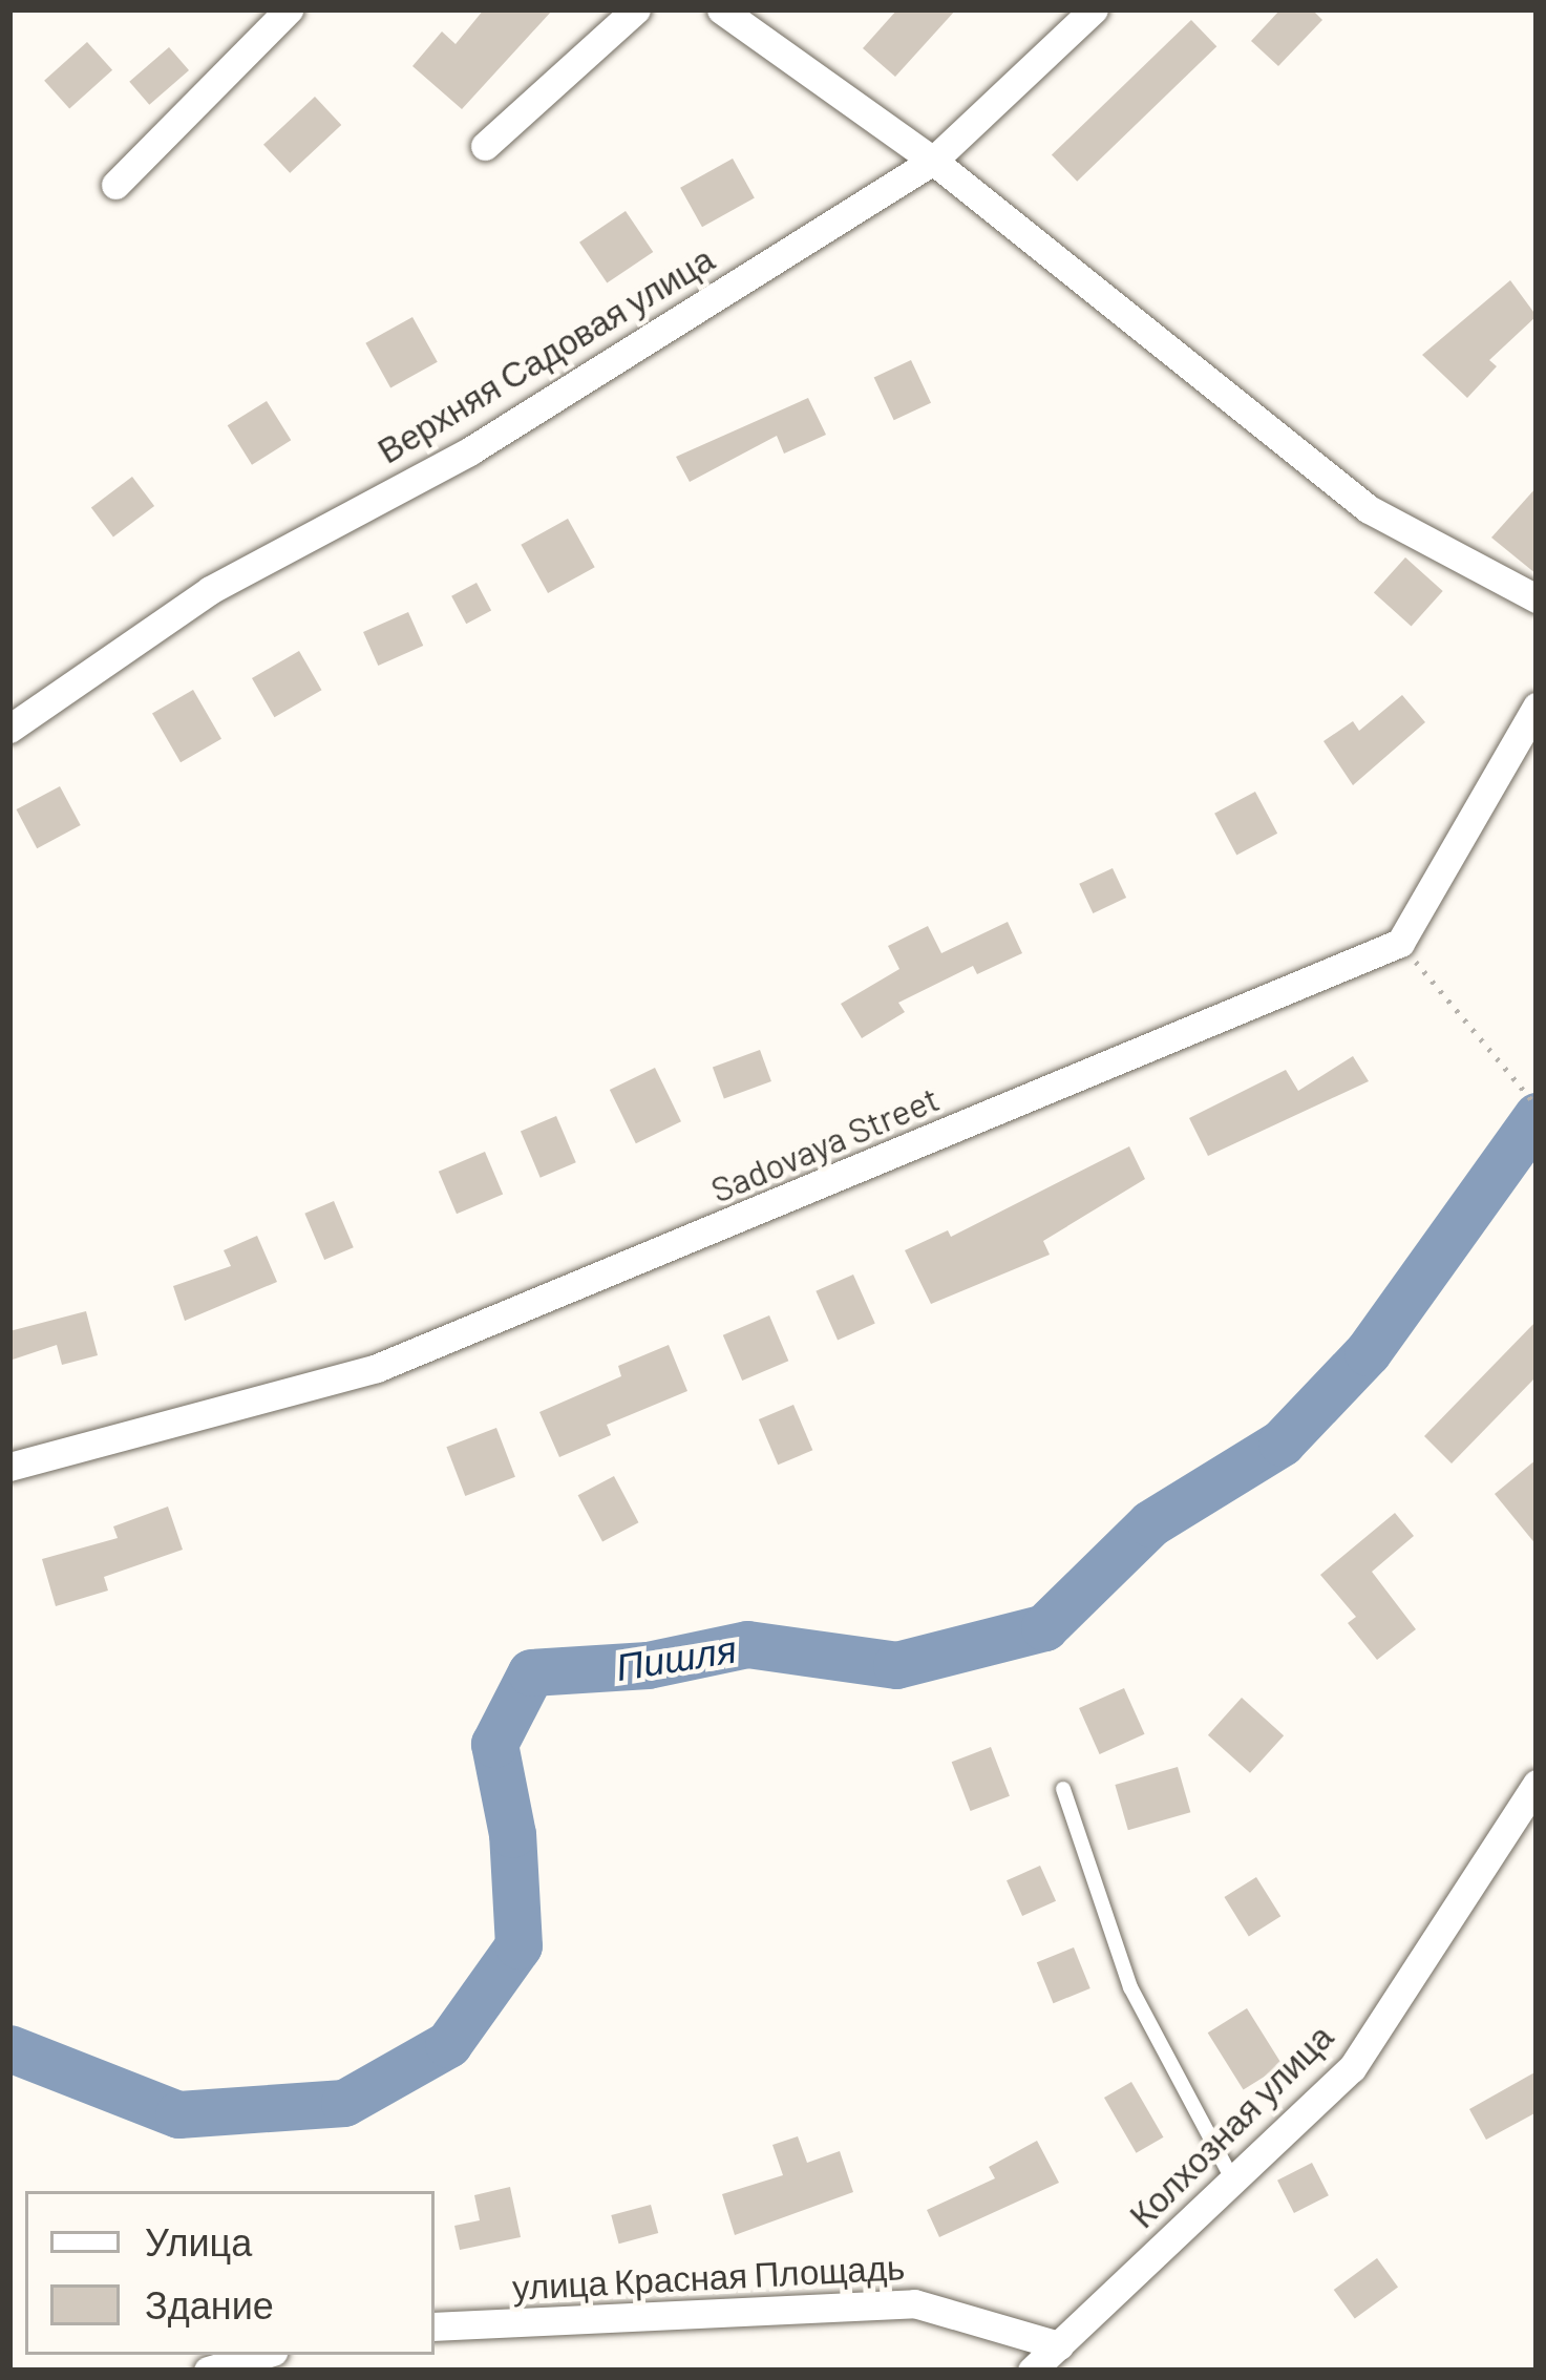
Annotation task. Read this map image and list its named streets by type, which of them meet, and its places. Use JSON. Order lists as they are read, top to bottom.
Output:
{
  "streets": {
    "street": [
      "Верхняя Садовая улица",
      "Sadovaya Street",
      "Колхозная улица",
      "улица Красная Площадь"
    ]
  },
  "crossings": [
    ["Колхозная улица", "улица Красная Площадь"]
  ],
  "water": ["Пишля"],
  "legend": ["Улица", "Здание"]
}
